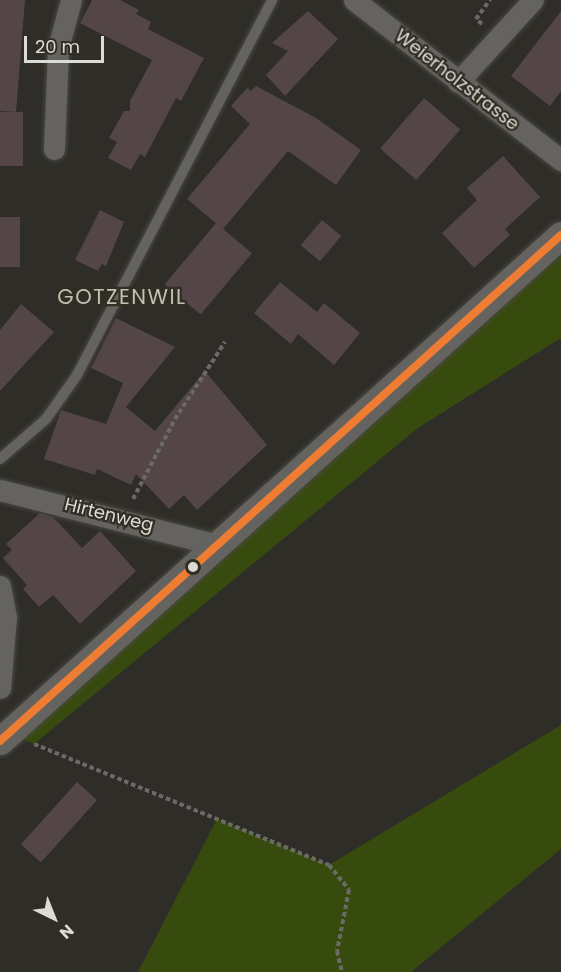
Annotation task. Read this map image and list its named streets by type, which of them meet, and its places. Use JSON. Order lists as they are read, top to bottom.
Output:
{
  "streets": {
    "street": ["Weierholzstrasse", "Hirtenweg"]
  },
  "districts": ["GOTZENWIL"],
  "scale_bar": "20 m",
  "north": "bottom right"
}
